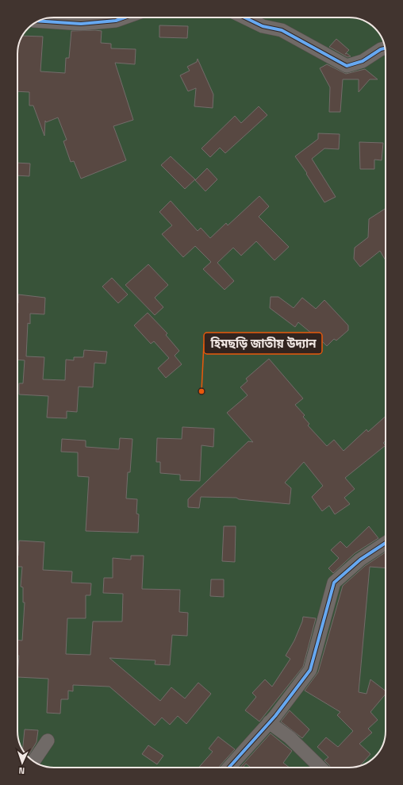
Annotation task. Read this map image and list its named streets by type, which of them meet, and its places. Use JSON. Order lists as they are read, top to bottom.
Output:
{
  "places": ["হিমছড়ি জাতীয় উদ্যান"],
  "north": "bottom"
}
